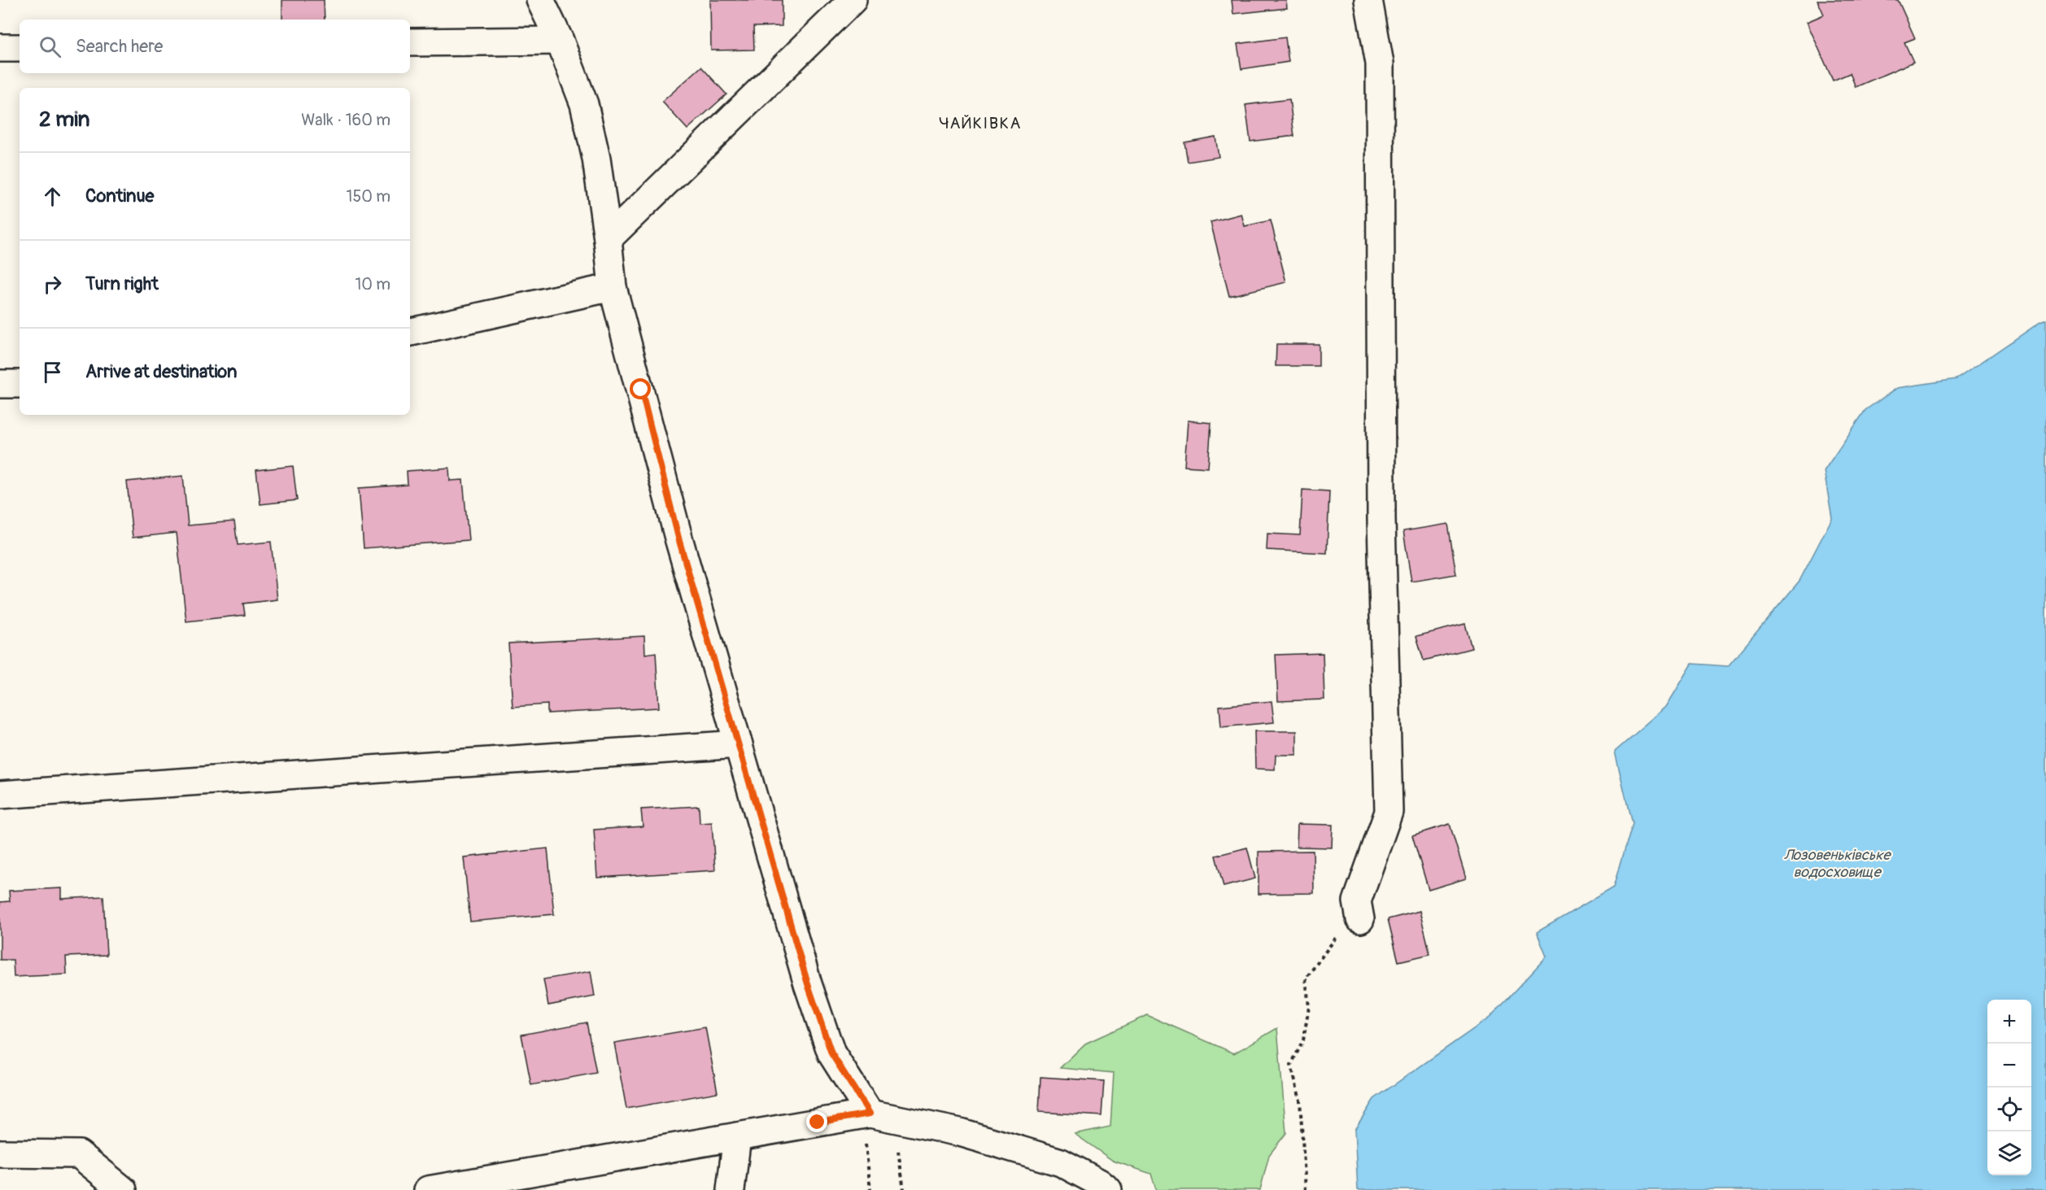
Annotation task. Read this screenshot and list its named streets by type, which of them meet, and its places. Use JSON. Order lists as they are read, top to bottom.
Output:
{
  "districts": ["ЧАЙКІВКА"],
  "water": ["Лозовеньківське водосховище"],
  "page": {
    "search": "Search here",
    "heading": ["2 min", "Walk · 160 m"],
    "list": [
      ["Continue", "150 m"],
      ["Turn right", "10 m"],
      "Arrive at destination"
    ],
    "map_buttons": ["+", "−"]
  }
}
